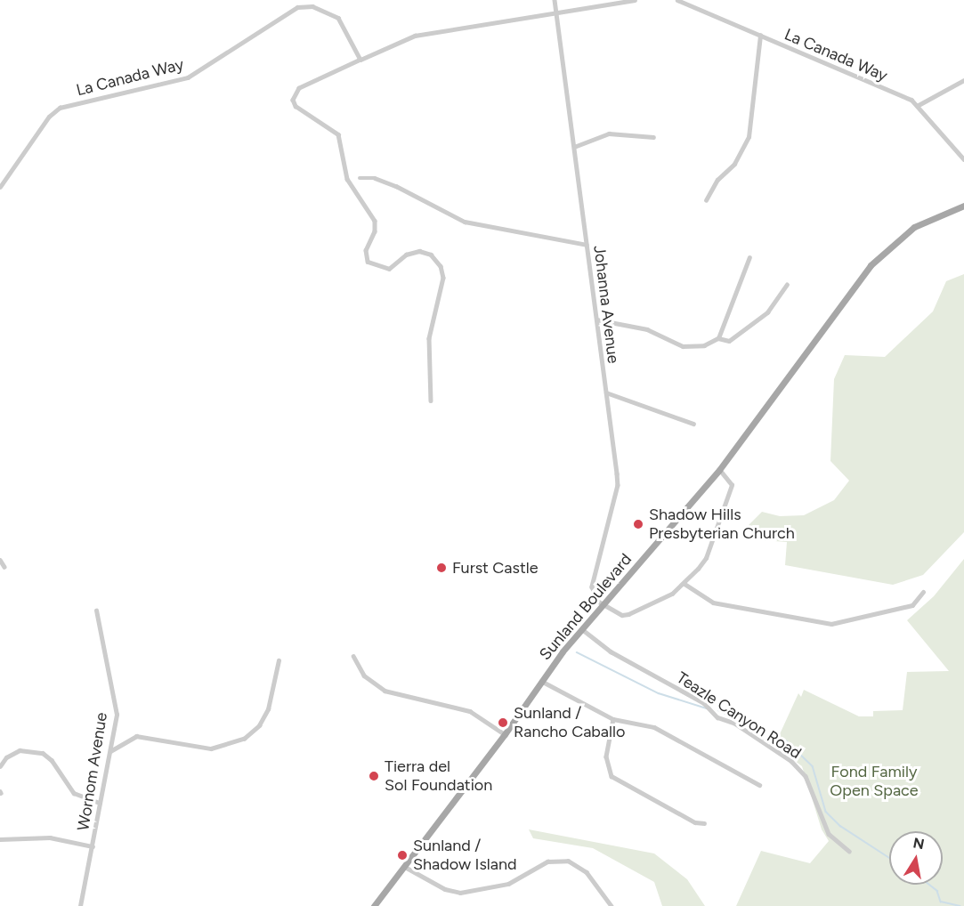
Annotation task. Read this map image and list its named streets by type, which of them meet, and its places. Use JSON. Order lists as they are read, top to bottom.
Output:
{
  "streets": {
    "main road": ["Sunland Boulevard"],
    "street": [
      "La Canada Way",
      "Johanna Avenue",
      "Teazle Canyon Road",
      "Wornom Avenue"
    ]
  },
  "crossings": [
    ["Johanna Avenue", "Sunland Boulevard"],
    ["Sunland Boulevard", "Teazle Canyon Road"]
  ],
  "parks": ["Fond Family Open Space"],
  "places": [
    "Shadow Hills Presbyterian Church",
    "Furst Castle",
    "Sunland / Rancho Caballo",
    "Tierra del Sol Foundation",
    "Sunland / Shadow Island"
  ],
  "north": "top"
}
